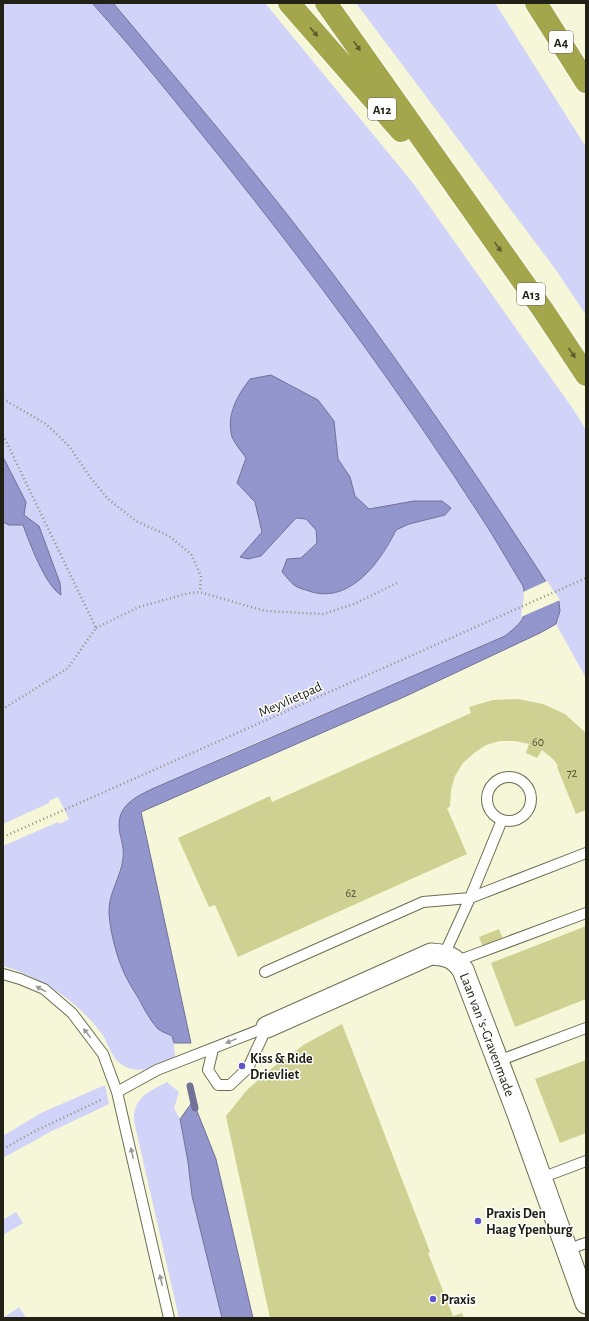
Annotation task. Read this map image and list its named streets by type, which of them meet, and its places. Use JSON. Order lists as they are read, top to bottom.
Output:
{
  "streets": {
    "highway": ["A4", "A12", "A13"],
    "street": ["Laan van 's-Gravenmade"],
    "path": ["Meyvlietpad"]
  },
  "crossings": [
    ["A12", "A13"]
  ],
  "places": ["Kiss & Ride Drievliet", "Praxis Den Haag Ypenburg", "Praxis"],
  "house_numbers": ["60", "72", "62"]
}
